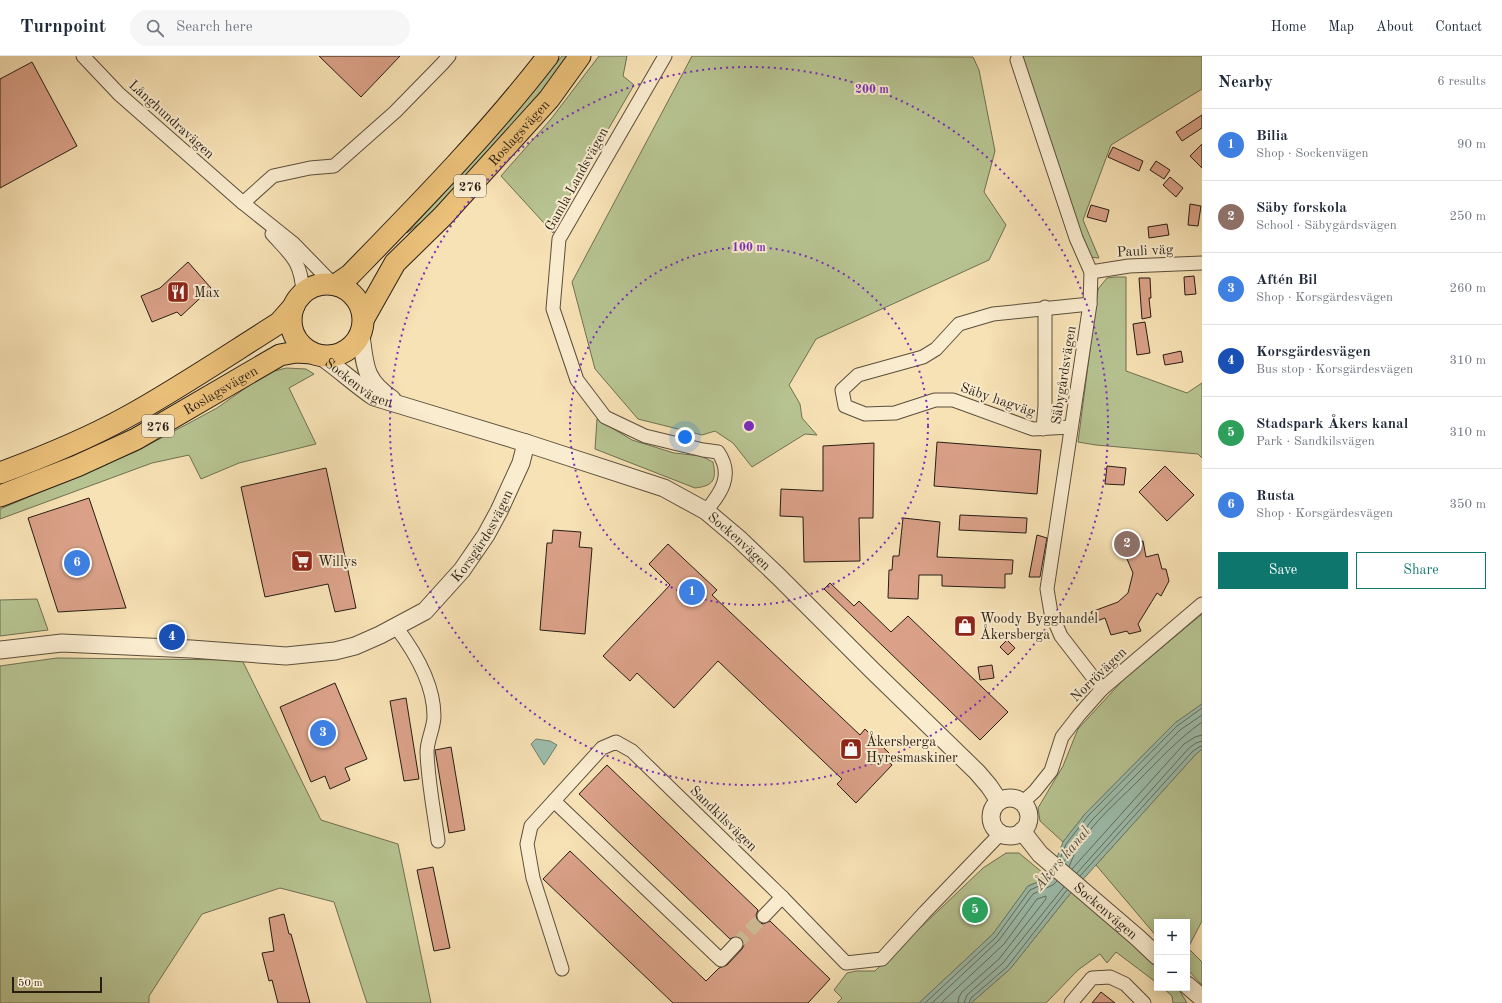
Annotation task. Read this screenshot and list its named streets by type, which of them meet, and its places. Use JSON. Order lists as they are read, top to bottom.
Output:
{
  "streets": {
    "main road": ["Roslagsvägen", "276"],
    "street": [
      "Långhundravägen",
      "Gamla Landsvägen",
      "Pauli väg",
      "Säbygårdsvägen",
      "Sockenvägen",
      "Säby hagväg",
      "Korsgärdesvägen",
      "Norrövägen",
      "Sandkilsvägen"
    ]
  },
  "crossings": [
    ["Långhundravägen", "Roslagsvägen"],
    ["Långhundravägen", "Sockenvägen"],
    ["Roslagsvägen", "Sockenvägen"],
    ["Gamla Landsvägen", "Sockenvägen"],
    ["Pauli väg", "Säbygårdsvägen"],
    ["Säbygårdsvägen", "Säby hagväg"],
    ["Säbygårdsvägen", "Norrövägen"],
    ["Sockenvägen", "Korsgärdesvägen"],
    ["Sockenvägen", "Norrövägen"],
    ["Sockenvägen", "Sandkilsvägen"],
    ["Norrövägen", "Sandkilsvägen"]
  ],
  "water": ["Åkers kanal"],
  "places": {
    "restaurant": ["Max"],
    "supermarket": ["Willys"],
    "shop": ["Woody Bygghandel Åkersberga", "Åkersberga Hyresmaskiner"]
  },
  "scale_bar": "50 m",
  "page": {
    "header": "Turnpoint",
    "search": "Search here",
    "nav": [
      "Home",
      "Map",
      "About",
      "Contact"
    ],
    "heading": ["Nearby", "6 results"],
    "list": [
      {
        "mark": "1",
        "name": "Bilia",
        "note": "Shop · Sockenvägen",
        "value": "90 m"
      },
      {
        "mark": "2",
        "name": "Säby forskola",
        "note": "School · Säbygårdsvägen",
        "value": "250 m"
      },
      {
        "mark": "3",
        "name": "Aftén Bil",
        "note": "Shop · Korsgärdesvägen",
        "value": "260 m"
      },
      {
        "mark": "4",
        "name": "Korsgärdesvägen",
        "note": "Bus stop · Korsgärdesvägen",
        "value": "310 m"
      },
      {
        "mark": "5",
        "name": "Stadspark Åkers kanal",
        "note": "Park · Sandkilsvägen",
        "value": "310 m"
      },
      {
        "mark": "6",
        "name": "Rusta",
        "note": "Shop · Korsgärdesvägen",
        "value": "350 m"
      }
    ],
    "pins": [
      "2",
      "6",
      "1",
      "4",
      "3",
      "5"
    ],
    "buttons": ["Save", "Share"],
    "map_buttons": ["+", "−"],
    "scale": "50 m"
  },
  "rings": ["200 m", "100 m"]
}
